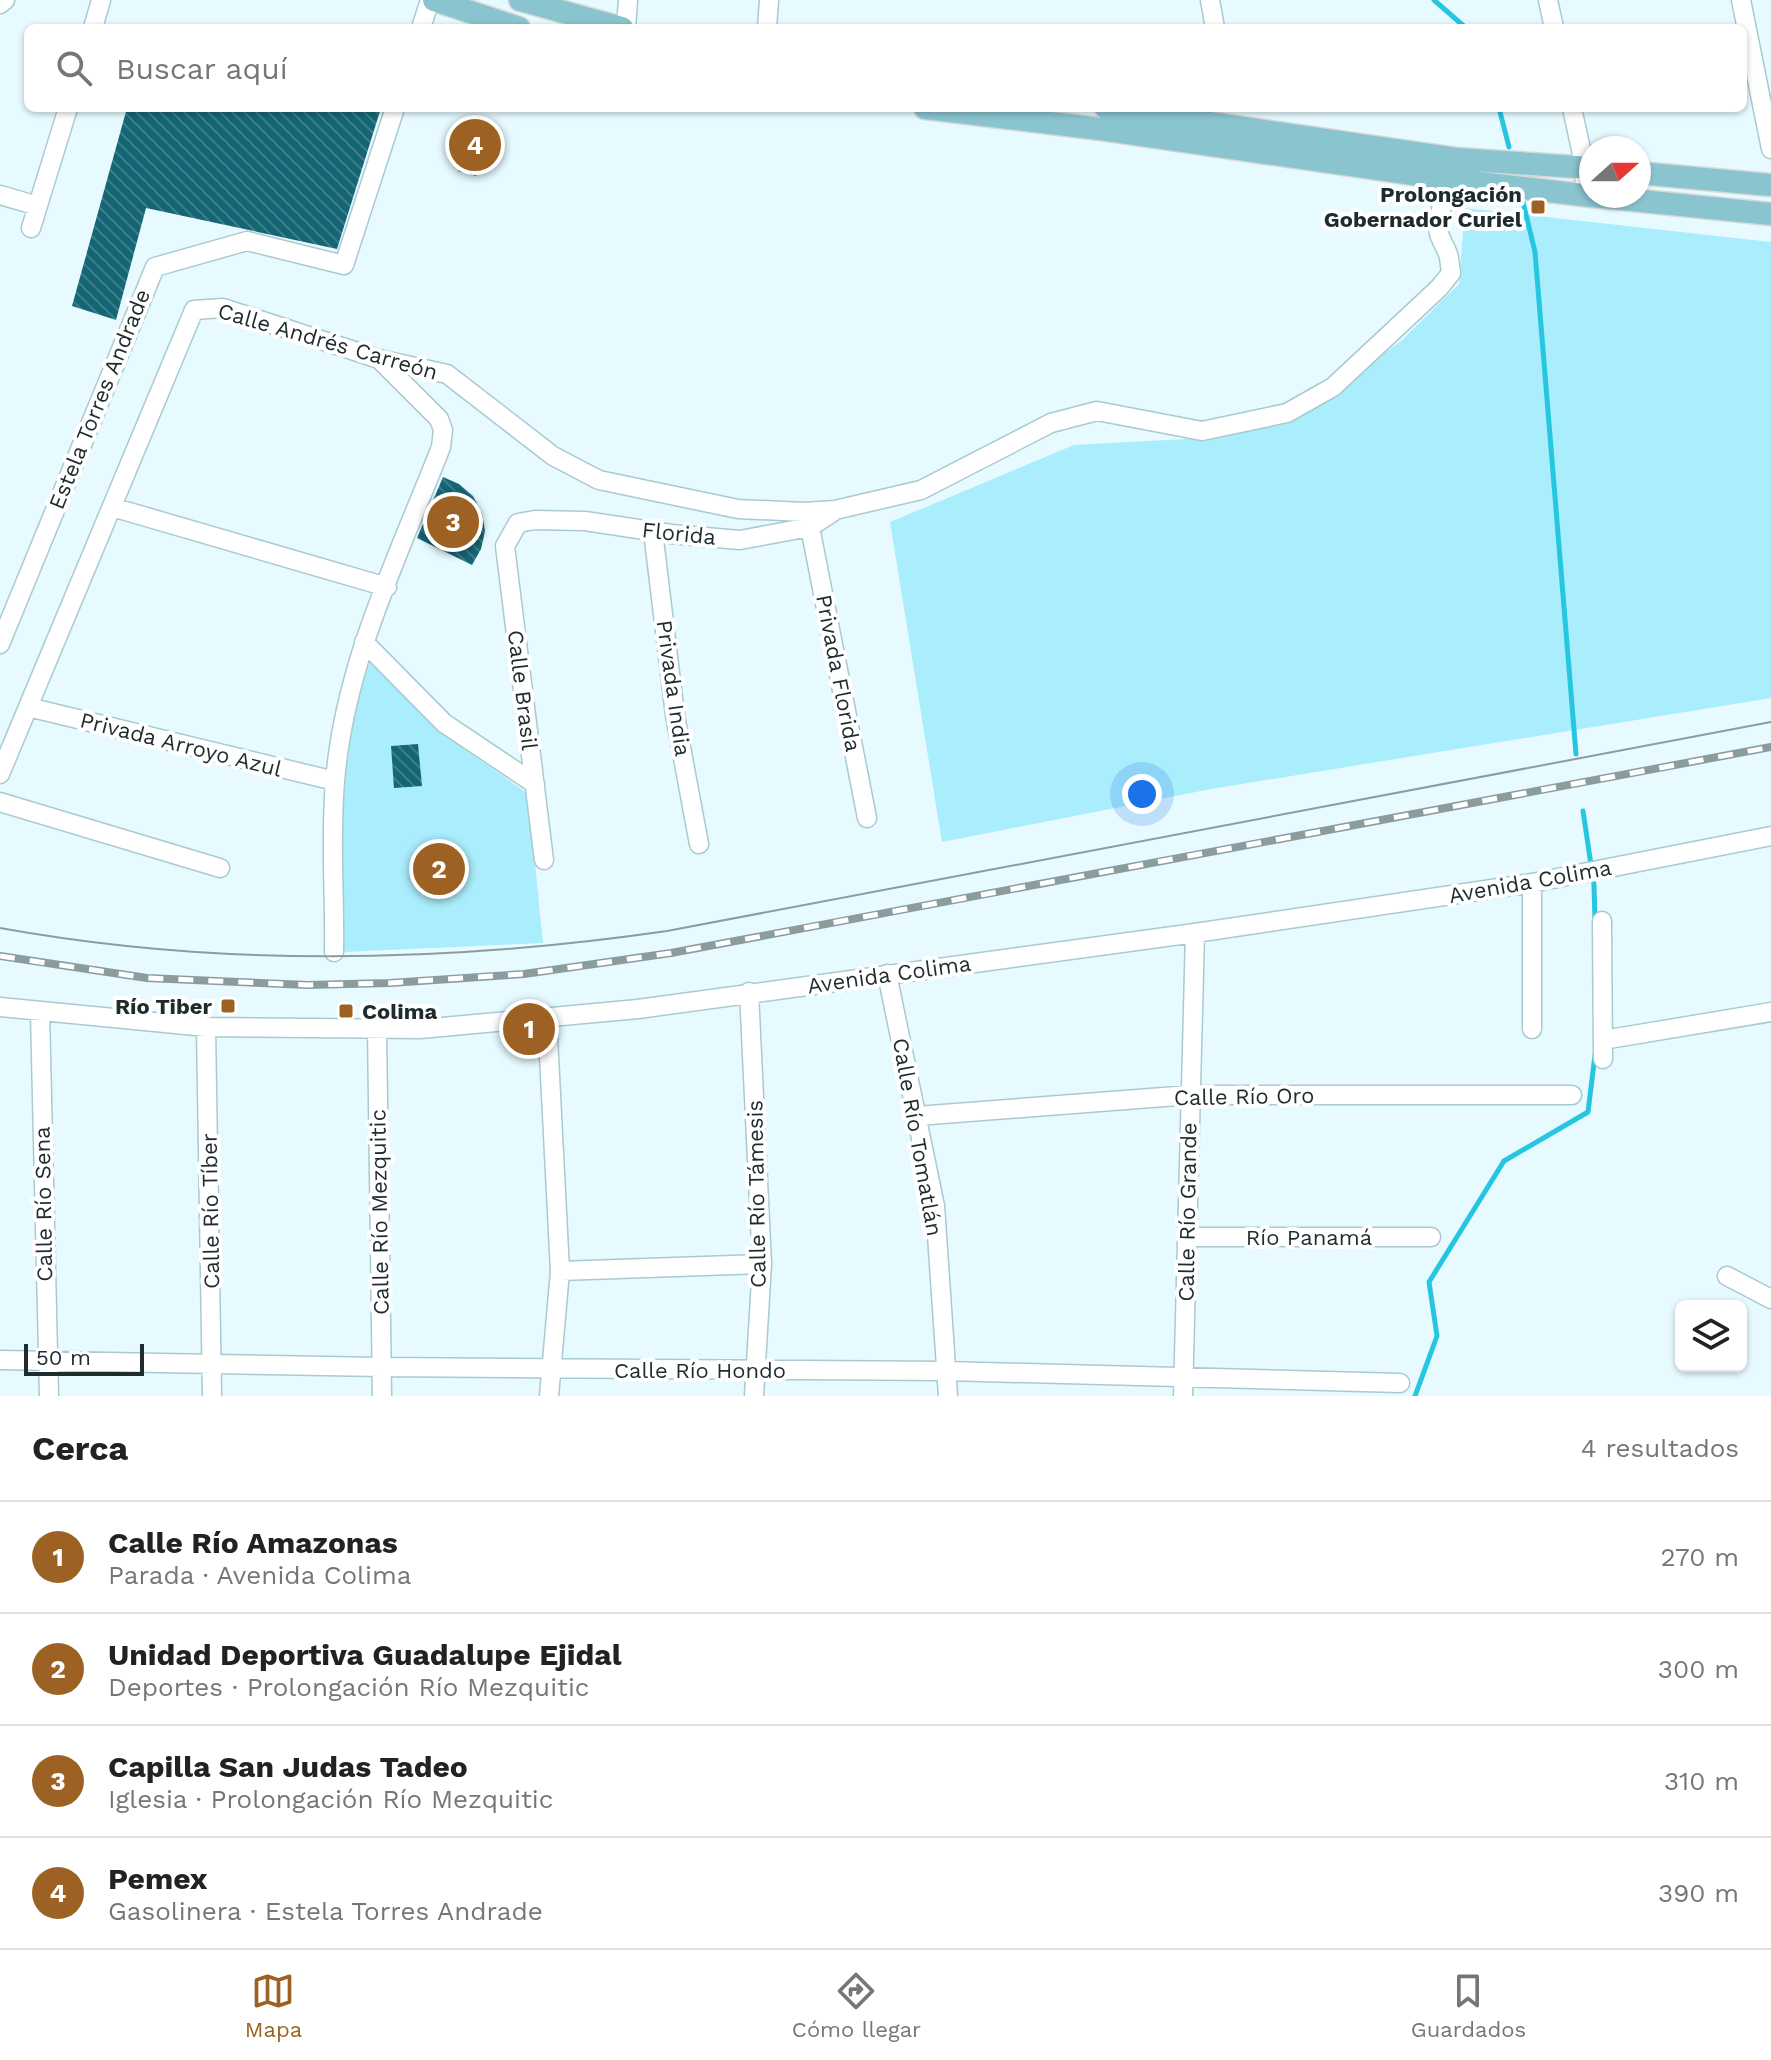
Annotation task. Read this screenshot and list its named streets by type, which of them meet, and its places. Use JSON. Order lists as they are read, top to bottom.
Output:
{
  "streets": {
    "street": [
      "Calle Andrés Carreón",
      "Estela Torres Andrade",
      "Florida",
      "Privada Florida",
      "Privada India",
      "Calle Brasil",
      "Privada Arroyo Azul",
      "Avenida Colima",
      "Calle Río Oro",
      "Calle Río Tomatlán",
      "Calle Río Támesis",
      "Calle Río Sena",
      "Calle Río Tíber",
      "Calle Río Mezquitic",
      "Calle Río Grande",
      "Río Panamá",
      "Calle Río Hondo"
    ]
  },
  "crossings": [
    ["Calle Andrés Carreón", "Florida"],
    ["Calle Andrés Carreón", "Privada Arroyo Azul"],
    ["Florida", "Privada Florida"],
    ["Florida", "Privada India"],
    ["Florida", "Calle Brasil"],
    ["Avenida Colima", "Calle Río Tomatlán"],
    ["Avenida Colima", "Calle Río Támesis"],
    ["Avenida Colima", "Calle Río Sena"],
    ["Avenida Colima", "Calle Río Tíber"],
    ["Avenida Colima", "Calle Río Mezquitic"],
    ["Avenida Colima", "Calle Río Grande"],
    ["Calle Río Oro", "Calle Río Tomatlán"],
    ["Calle Río Oro", "Calle Río Grande"],
    ["Calle Río Tomatlán", "Calle Río Hondo"],
    ["Calle Río Támesis", "Calle Río Hondo"],
    ["Calle Río Sena", "Calle Río Hondo"],
    ["Calle Río Tíber", "Calle Río Hondo"],
    ["Calle Río Mezquitic", "Calle Río Hondo"],
    ["Calle Río Grande", "Río Panamá"],
    ["Calle Río Grande", "Calle Río Hondo"]
  ],
  "places": {
    "transit": ["Prolongación Gobernador Curiel", "Río Tiber", "Colima"]
  },
  "scale_bar": "50 m",
  "north": "right",
  "page": {
    "search": "Buscar aquí",
    "pins": [
      "4",
      "3",
      "2",
      "1"
    ],
    "scale": "50 m",
    "heading": ["Cerca", "4 resultados"],
    "list": [
      {
        "mark": "1",
        "name": "Calle Río Amazonas",
        "note": "Parada · Avenida Colima",
        "value": "270 m"
      },
      {
        "mark": "2",
        "name": "Unidad Deportiva Guadalupe Ejidal",
        "note": "Deportes · Prolongación Río Mezquitic",
        "value": "300 m"
      },
      {
        "mark": "3",
        "name": "Capilla San Judas Tadeo",
        "note": "Iglesia · Prolongación Río Mezquitic",
        "value": "310 m"
      },
      {
        "mark": "4",
        "name": "Pemex",
        "note": "Gasolinera · Estela Torres Andrade",
        "value": "390 m"
      }
    ],
    "nav": ["Mapa", "Cómo llegar", "Guardados"]
  }
}
